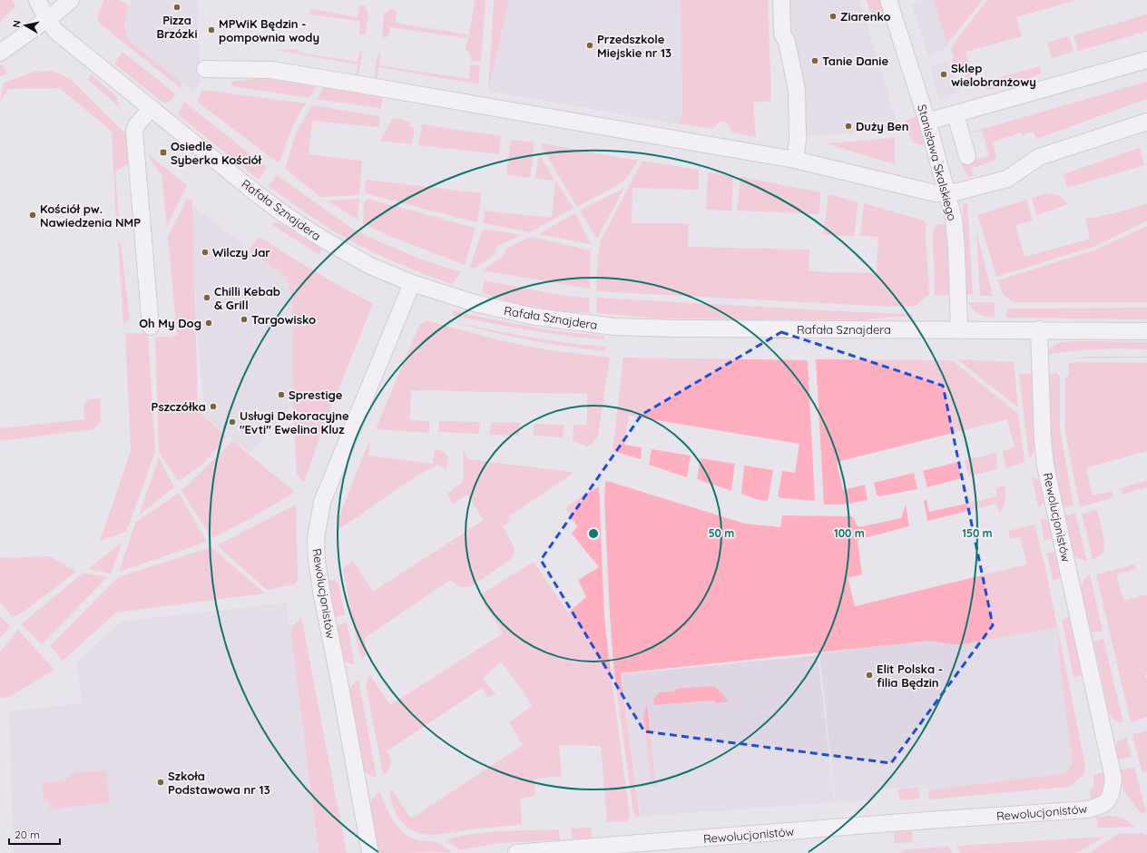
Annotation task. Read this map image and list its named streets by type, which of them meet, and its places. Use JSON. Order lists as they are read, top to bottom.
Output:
{
  "streets": {
    "street": ["Stanisława Skalskiego", "Rafała Sznajdera", "Rewolucjonistów"]
  },
  "crossings": [
    ["Stanisława Skalskiego", "Rafała Sznajdera"],
    ["Rafała Sznajdera", "Rewolucjonistów"]
  ],
  "places": {
    "other": [
      "Pizza Brzózki",
      "Ziarenko",
      "MPWiK Będzin - pompownia wody",
      "Przedszkole Miejskie nr 13",
      "Tanie Danie",
      "Sklep wielobranżowy",
      "Duży Ben",
      "Kościół pw. Nawiedzenia NMP",
      "Wilczy Jar",
      "Chilli Kebab & Grill",
      "Targowisko",
      "Oh My Dog",
      "Sprestige",
      "Pszczółka",
      "Usługi Dekoracyjne \"Evti\" Ewelina Kluz",
      "Elit Polska - filia Będzin",
      "Szkoła Podstawowa nr 13"
    ],
    "transit": ["Osiedle Syberka Kościół"]
  },
  "scale_bar": "20 m",
  "north": "left",
  "rings": ["50 m", "100 m", "150 m"]
}
